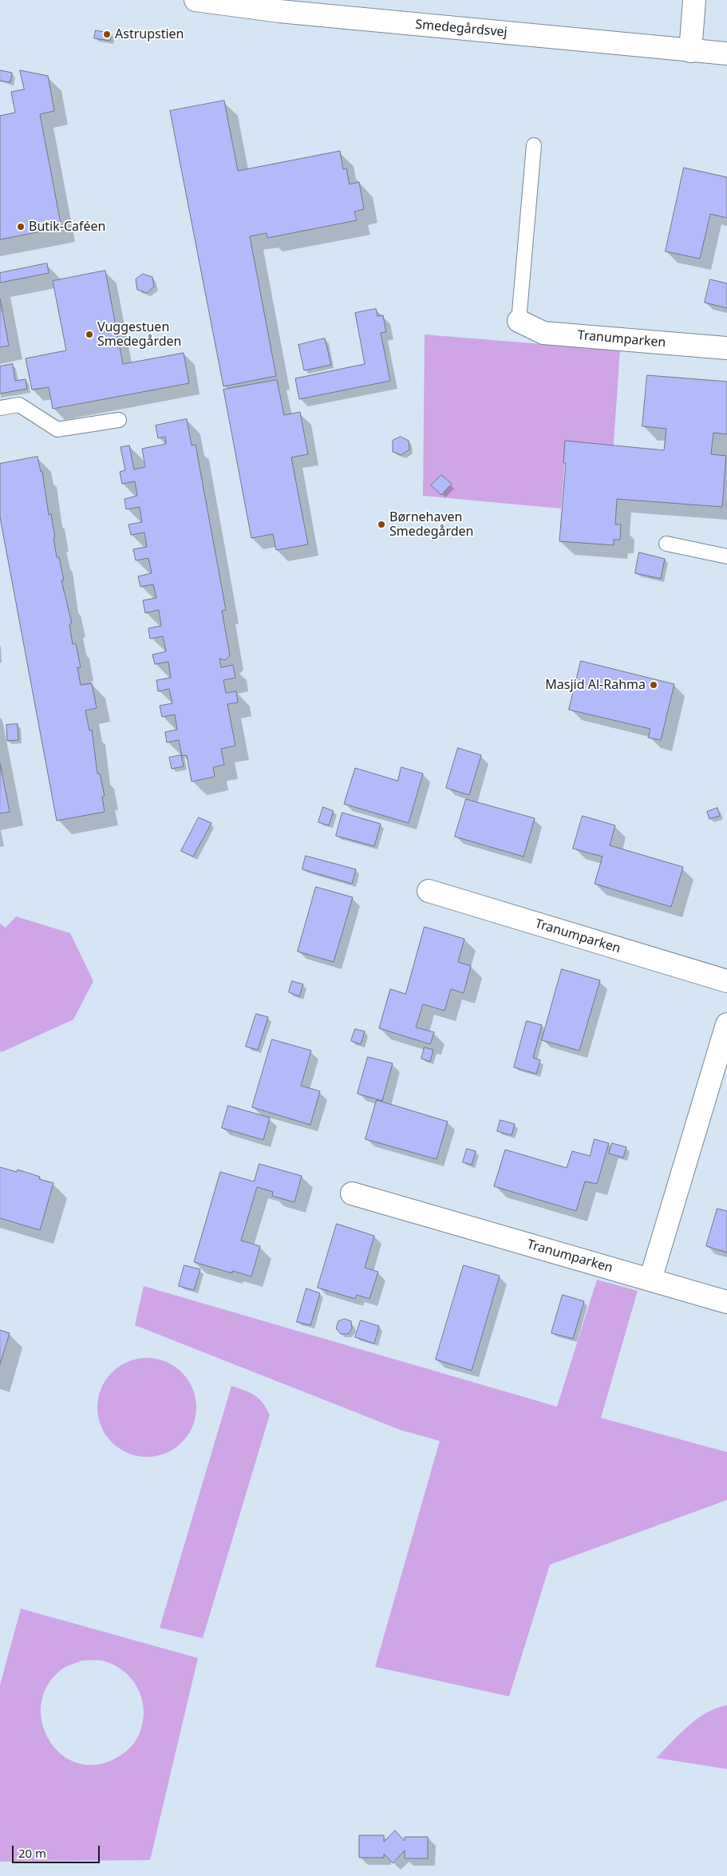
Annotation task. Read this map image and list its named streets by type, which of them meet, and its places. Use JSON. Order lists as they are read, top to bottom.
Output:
{
  "streets": {
    "street": ["Smedegårdsvej", "Tranumparken"]
  },
  "places": [
    "Astrupstien",
    "Butik-Caféen",
    "Vuggestuen Smedegården",
    "Børnehaven Smedegården",
    "Masjid Al-Rahma"
  ],
  "scale_bar": "20 m"
}
